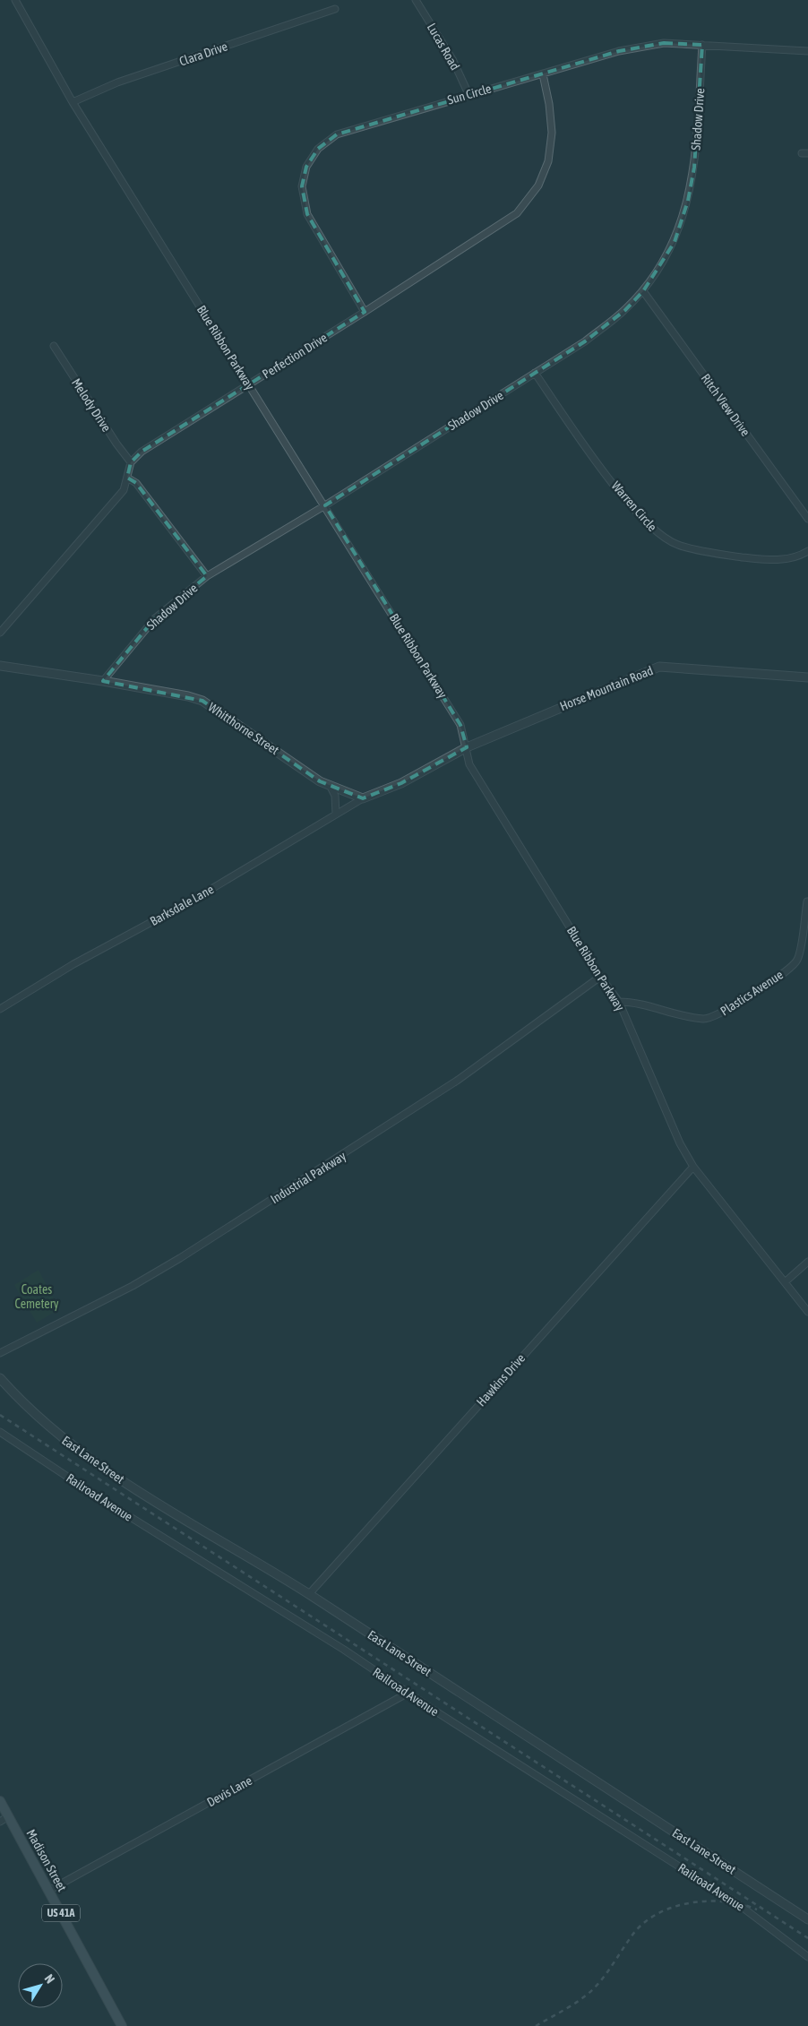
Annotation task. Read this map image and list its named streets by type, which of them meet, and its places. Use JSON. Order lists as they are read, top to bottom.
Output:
{
  "streets": {
    "main road": ["Madison Street", "US 41A"],
    "street": [
      "Lucas Road",
      "Clara Drive",
      "Sun Circle",
      "Shadow Drive",
      "Blue Ribbon Parkway",
      "Perfection Drive",
      "Melody Drive",
      "Ritch View Drive",
      "Warren Circle",
      "Horse Mountain Road",
      "Whitthorne Street",
      "Barksdale Lane",
      "Plastics Avenue",
      "Industrial Parkway",
      "Hawkins Drive",
      "East Lane Street",
      "Railroad Avenue",
      "Devis Lane"
    ]
  },
  "crossings": [
    ["Lucas Road", "Sun Circle"],
    ["Clara Drive", "Blue Ribbon Parkway"],
    ["Sun Circle", "Shadow Drive"],
    ["Sun Circle", "Perfection Drive"],
    ["Shadow Drive", "Blue Ribbon Parkway"],
    ["Shadow Drive", "Ritch View Drive"],
    ["Shadow Drive", "Warren Circle"],
    ["Shadow Drive", "Whitthorne Street"],
    ["Blue Ribbon Parkway", "Perfection Drive"],
    ["Blue Ribbon Parkway", "Horse Mountain Road"],
    ["Blue Ribbon Parkway", "Plastics Avenue"],
    ["Blue Ribbon Parkway", "Industrial Parkway"],
    ["Blue Ribbon Parkway", "Hawkins Drive"],
    ["Perfection Drive", "Melody Drive"],
    ["Whitthorne Street", "Barksdale Lane"],
    ["Hawkins Drive", "East Lane Street"],
    ["Railroad Avenue", "Devis Lane"],
    ["Devis Lane", "Madison Street"]
  ],
  "parks": ["Coates Cemetery"],
  "north": "top right"
}
